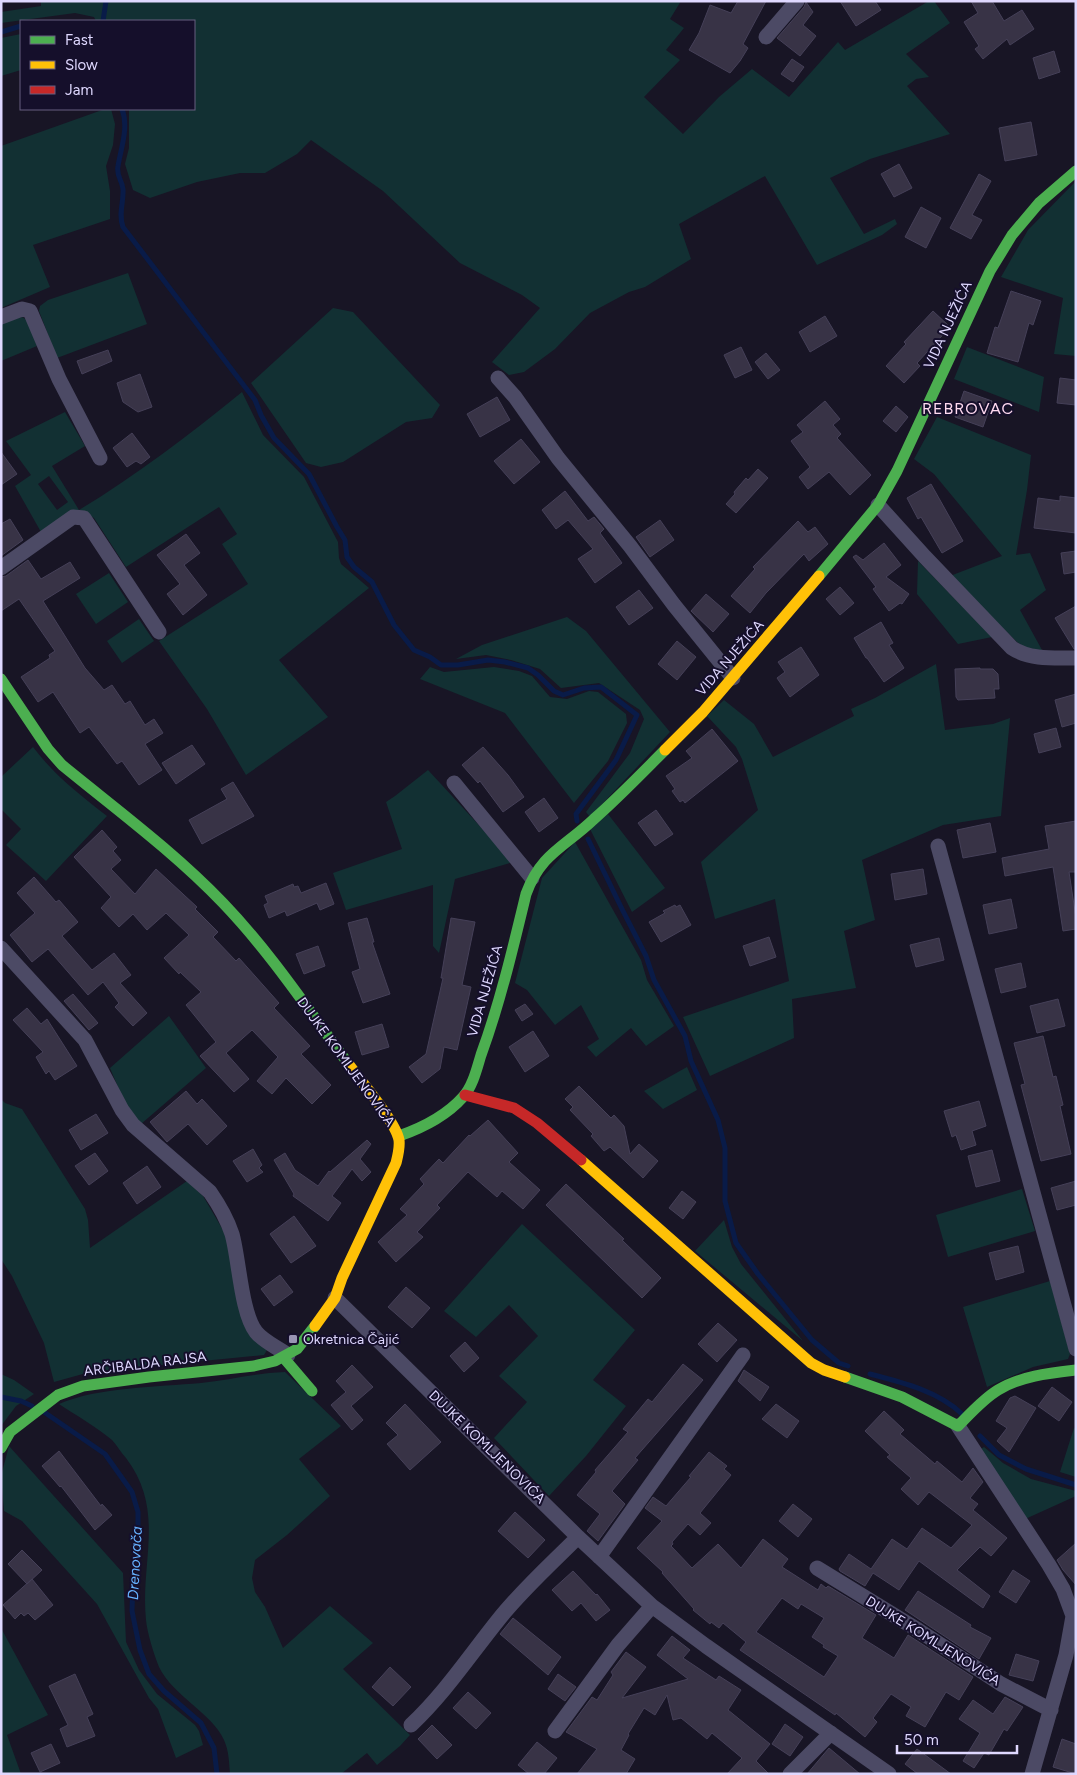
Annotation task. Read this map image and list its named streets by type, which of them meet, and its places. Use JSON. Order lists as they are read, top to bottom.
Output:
{
  "streets": {
    "street": ["VIDA NJEŽIĆA", "DUJKE KOMLJENOVIĆA", "ARČIBALDA RAJSA"]
  },
  "crossings": [
    ["VIDA NJEŽIĆA", "DUJKE KOMLJENOVIĆA"],
    ["DUJKE KOMLJENOVIĆA", "ARČIBALDA RAJSA"]
  ],
  "districts": ["REBROVAC"],
  "water": ["Drenovača"],
  "places": {
    "transit": ["Okretnica Čajić"]
  },
  "legend": ["Fast", "Slow", "Jam"],
  "scale_bar": "50 m"
}
